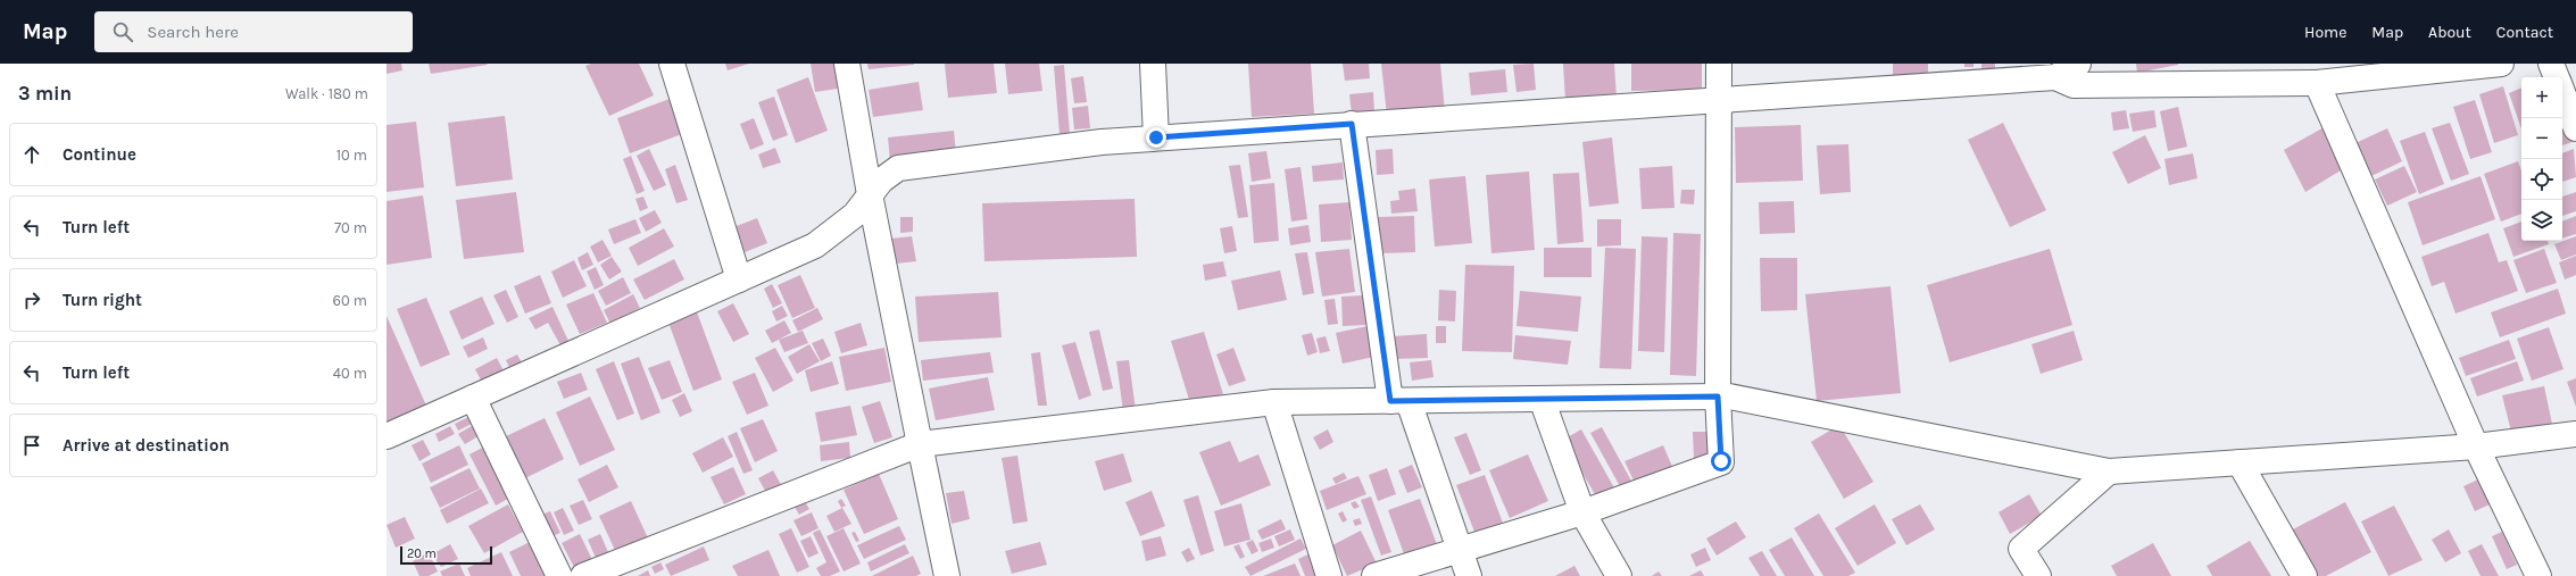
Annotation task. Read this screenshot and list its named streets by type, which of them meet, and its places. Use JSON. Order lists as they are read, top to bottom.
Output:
{
  "scale_bar": "20 m",
  "page": {
    "header": "Map",
    "search": "Search here",
    "nav": [
      "Home",
      "Map",
      "About",
      "Contact"
    ],
    "heading": ["3 min", "Walk · 180 m"],
    "map_buttons": ["+", "−"],
    "list": [
      ["Continue", "10 m"],
      ["Turn left", "70 m"],
      ["Turn right", "60 m"],
      ["Turn left", "40 m"],
      "Arrive at destination"
    ],
    "scale": "20 m"
  }
}
